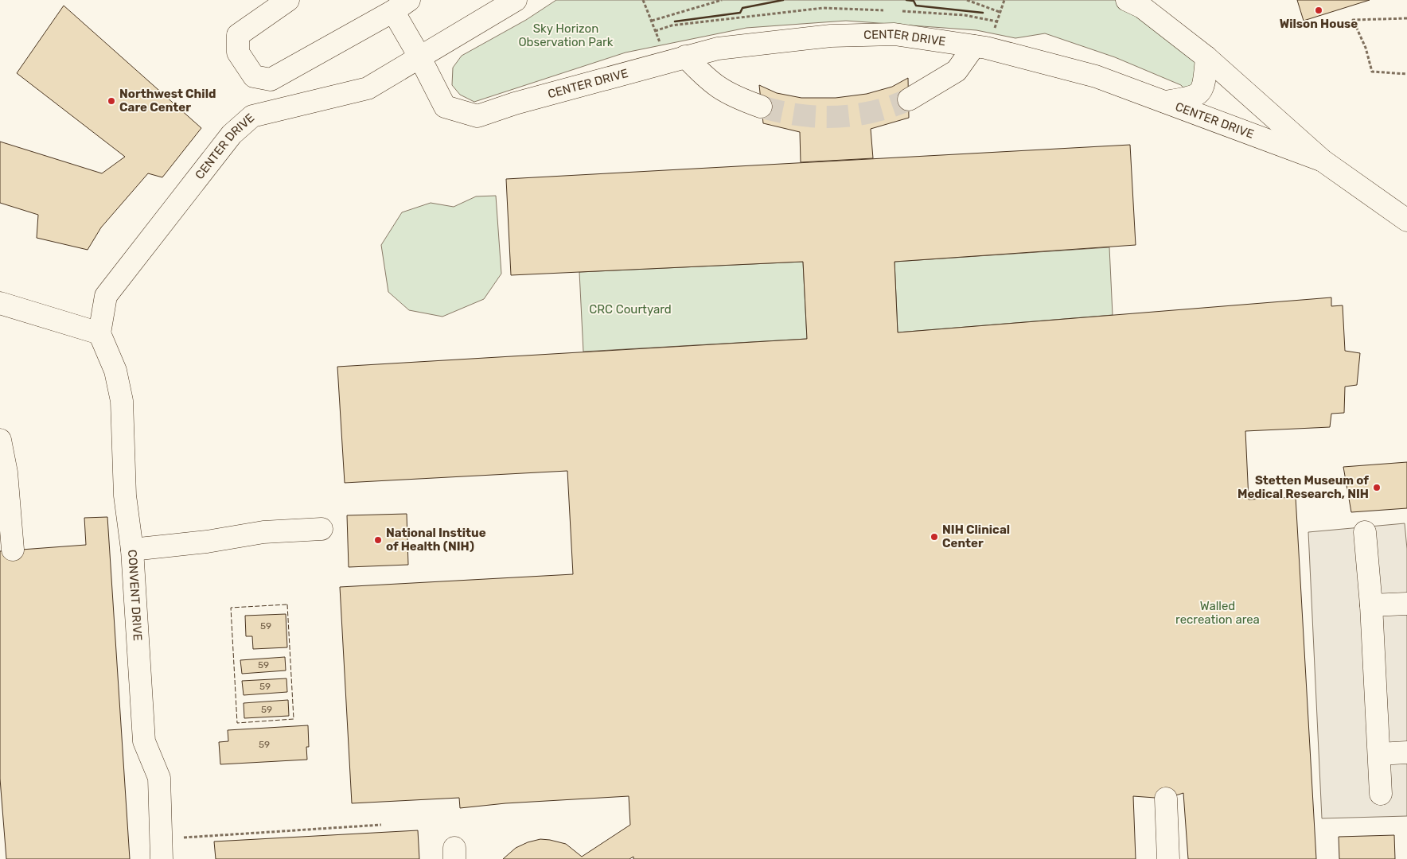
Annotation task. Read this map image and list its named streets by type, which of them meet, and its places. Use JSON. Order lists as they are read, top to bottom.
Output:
{
  "streets": {
    "street": ["CENTER DRIVE", "CONVENT DRIVE"]
  },
  "crossings": [
    ["CENTER DRIVE", "CONVENT DRIVE"]
  ],
  "parks": ["Sky Horizon Observation Park", "CRC Courtyard", "Walled recreation area"],
  "places": [
    "Wilson House",
    "Northwest Child Care Center",
    "Stetten Museum of Medical Research, NIH",
    "NIH Clinical Center",
    "National Institue of Health (NIH)"
  ],
  "house_numbers": [
    "59",
    "59",
    "59",
    "59",
    "59"
  ]
}
